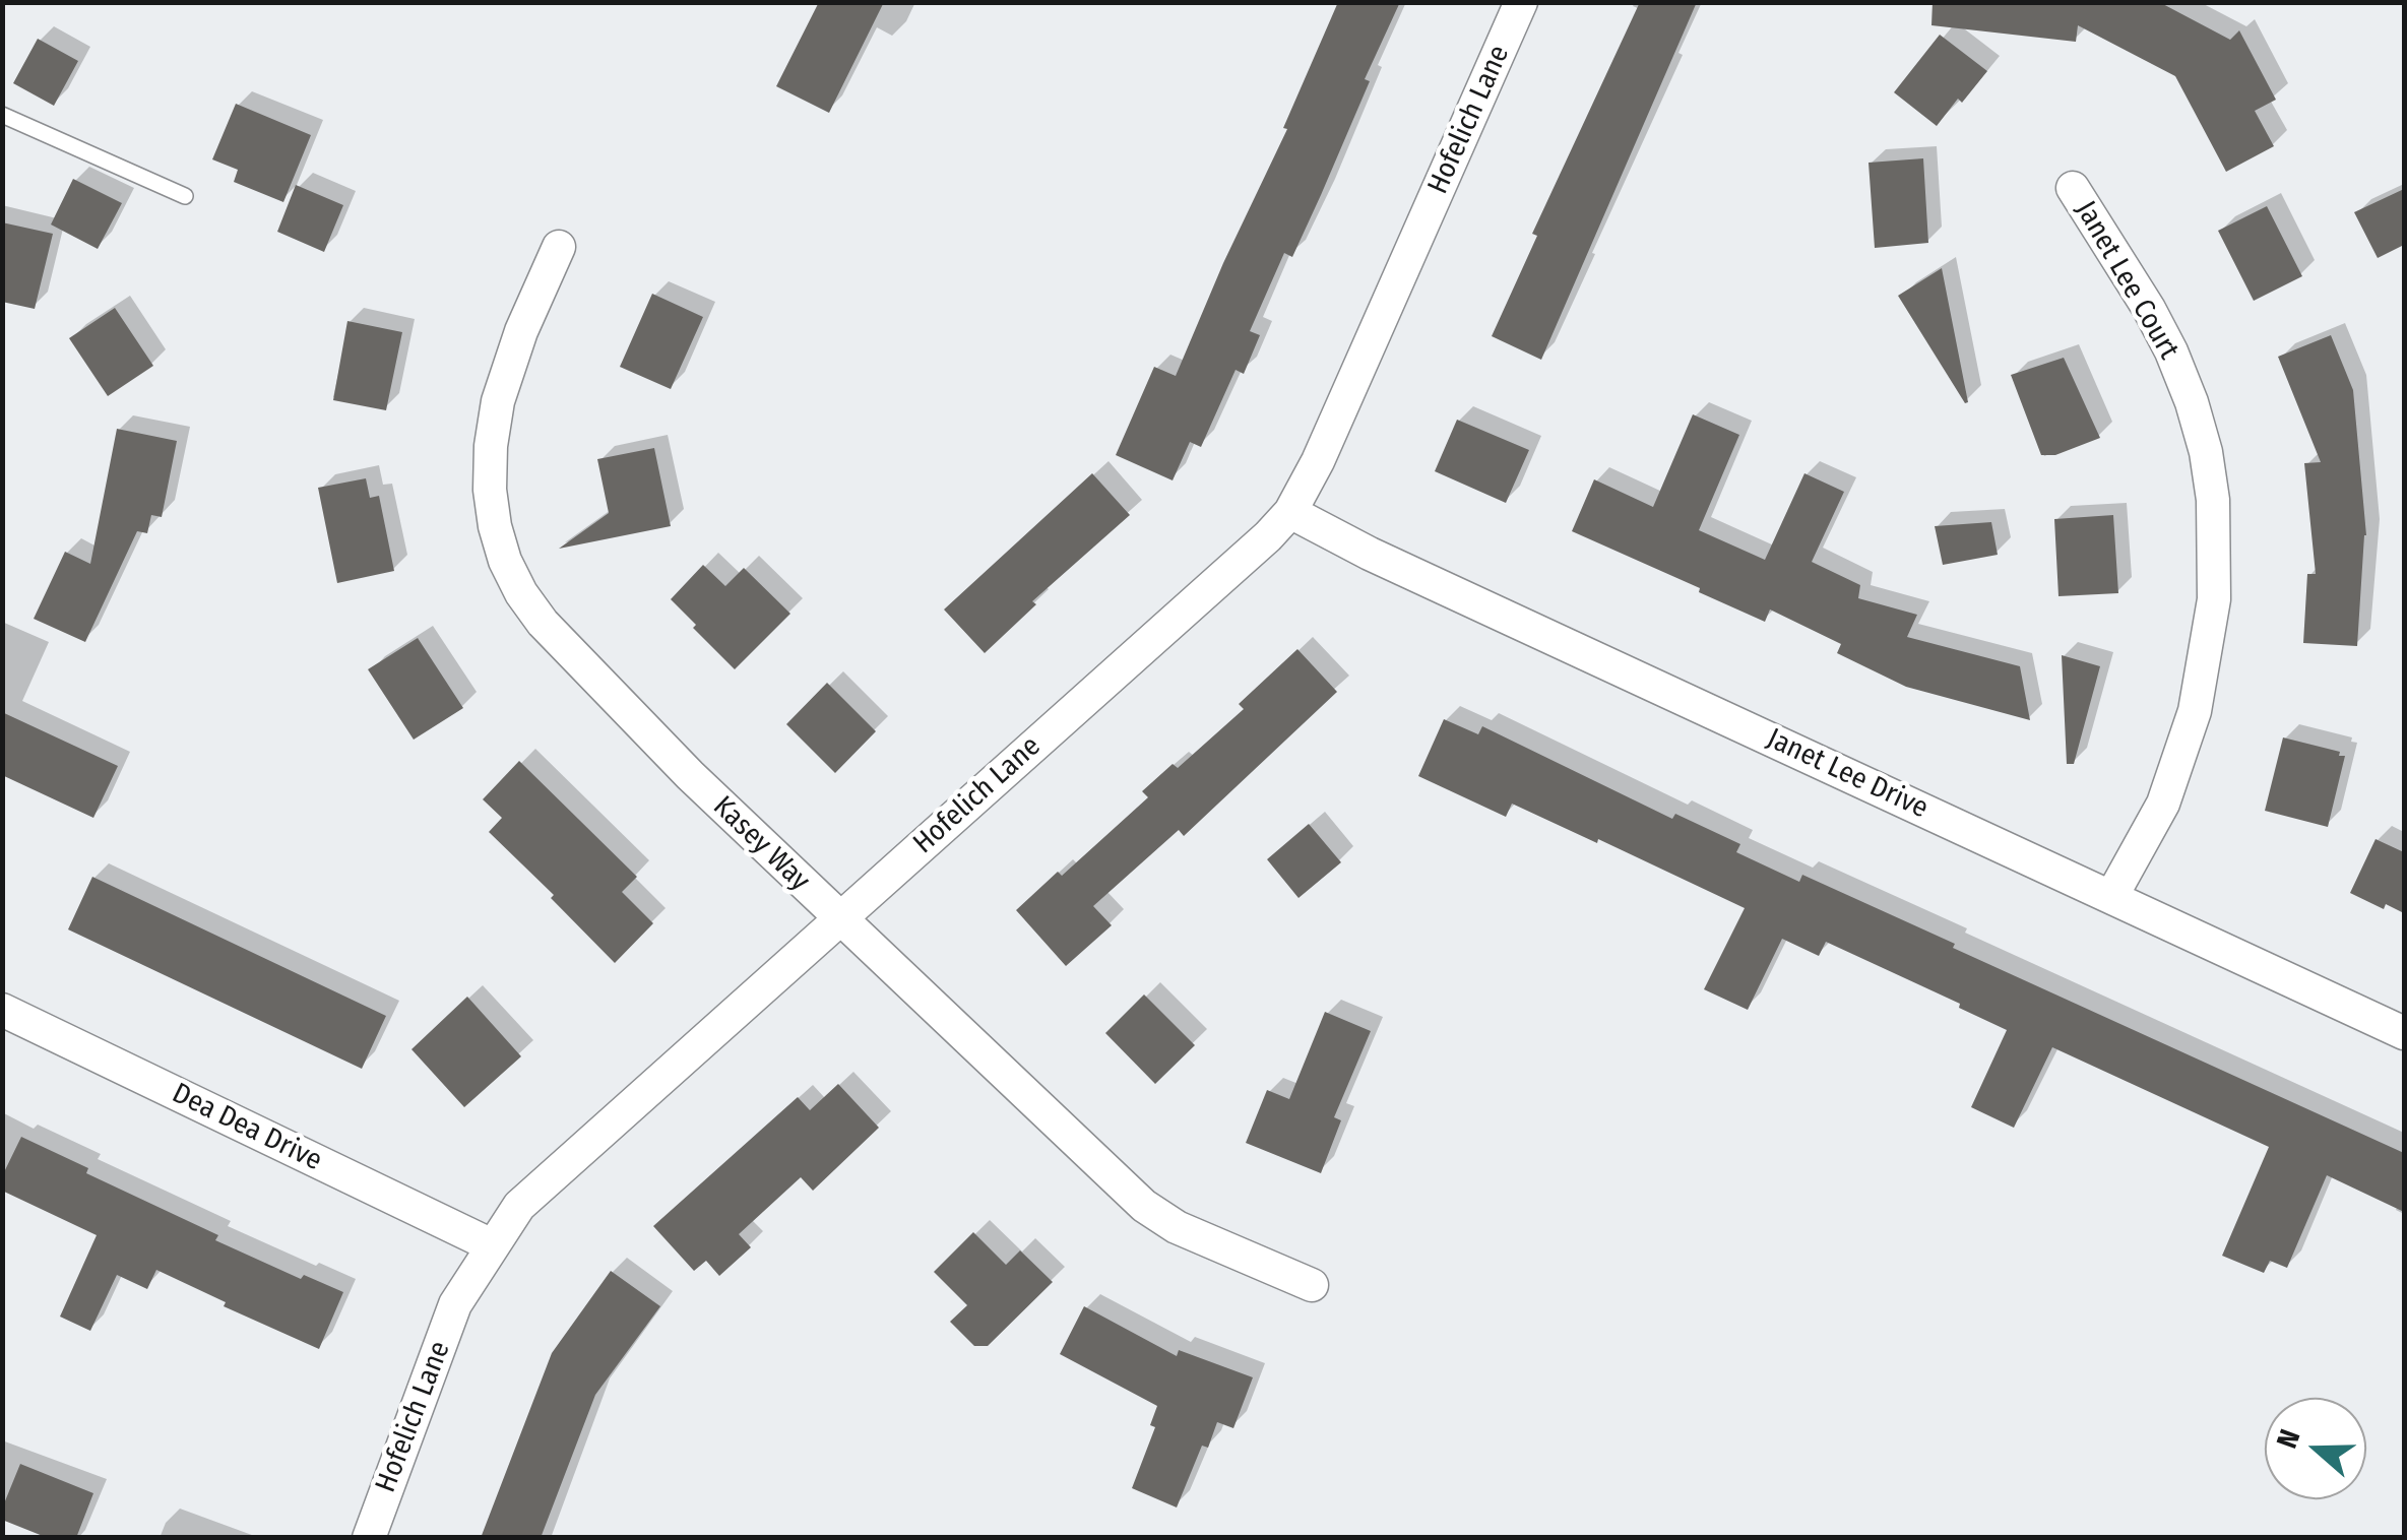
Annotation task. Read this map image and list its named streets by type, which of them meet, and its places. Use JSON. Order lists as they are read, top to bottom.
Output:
{
  "streets": {
    "street": [
      "Hofelich Lane",
      "Janet Lee Court",
      "Janet Lee Drive",
      "Kasey Way",
      "Dea Dea Drive"
    ]
  },
  "crossings": [
    ["Hofelich Lane", "Janet Lee Drive"],
    ["Hofelich Lane", "Kasey Way"],
    ["Hofelich Lane", "Dea Dea Drive"],
    ["Janet Lee Court", "Janet Lee Drive"]
  ],
  "north": "left"
}
